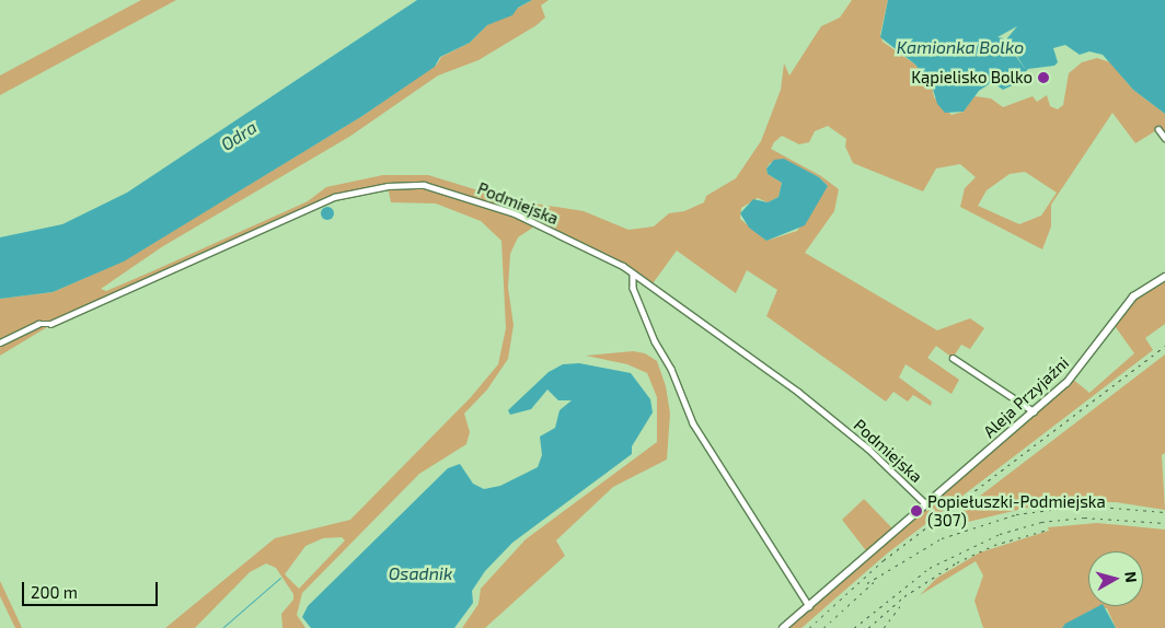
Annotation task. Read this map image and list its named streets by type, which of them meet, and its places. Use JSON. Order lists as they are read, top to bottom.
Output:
{
  "streets": {
    "main road": ["Aleja Przyjaźni"],
    "street": ["Podmiejska"]
  },
  "crossings": [
    ["Podmiejska", "Aleja Przyjaźni"]
  ],
  "water": ["Kamionka Bolko", "Odra", "Osadnik"],
  "places": ["Kąpielisko Bolko", "Popiełuszki-Podmiejska (307)"],
  "scale_bar": "200 m",
  "north": "right"
}
